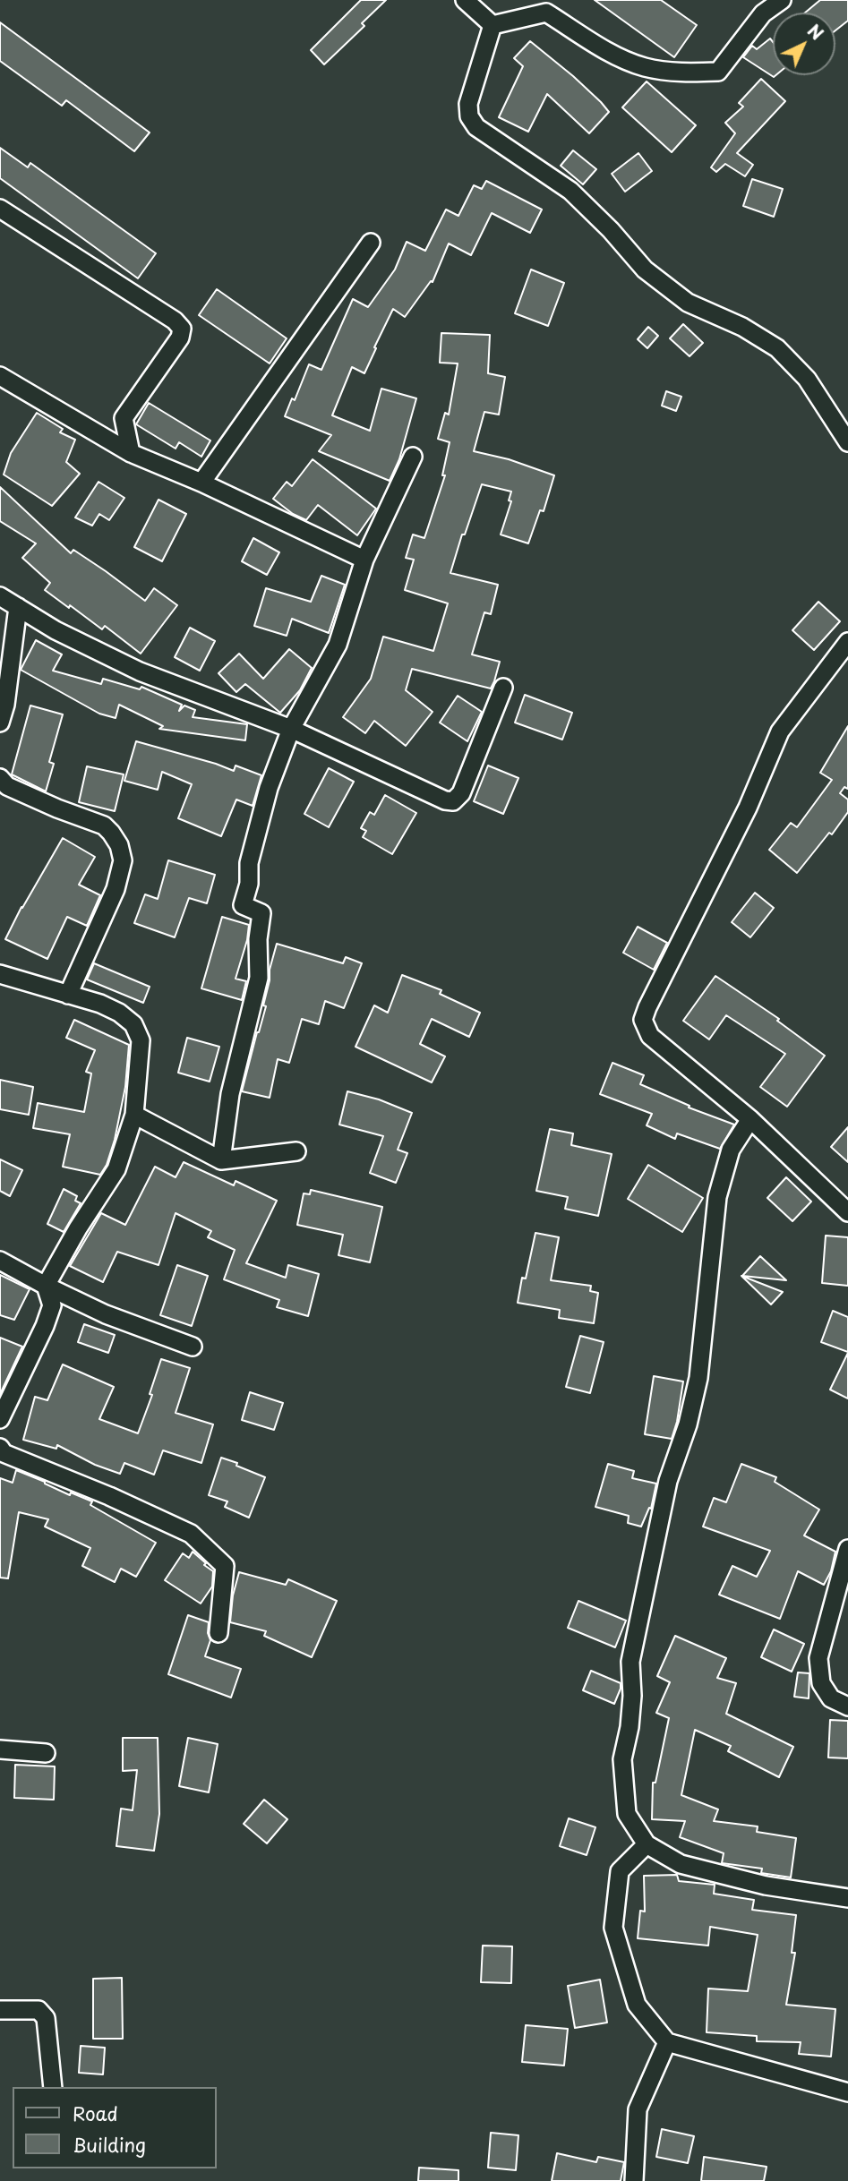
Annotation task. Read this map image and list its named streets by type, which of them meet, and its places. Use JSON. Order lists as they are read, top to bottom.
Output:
{
  "legend": ["Road", "Building"],
  "north": "top right"
}
